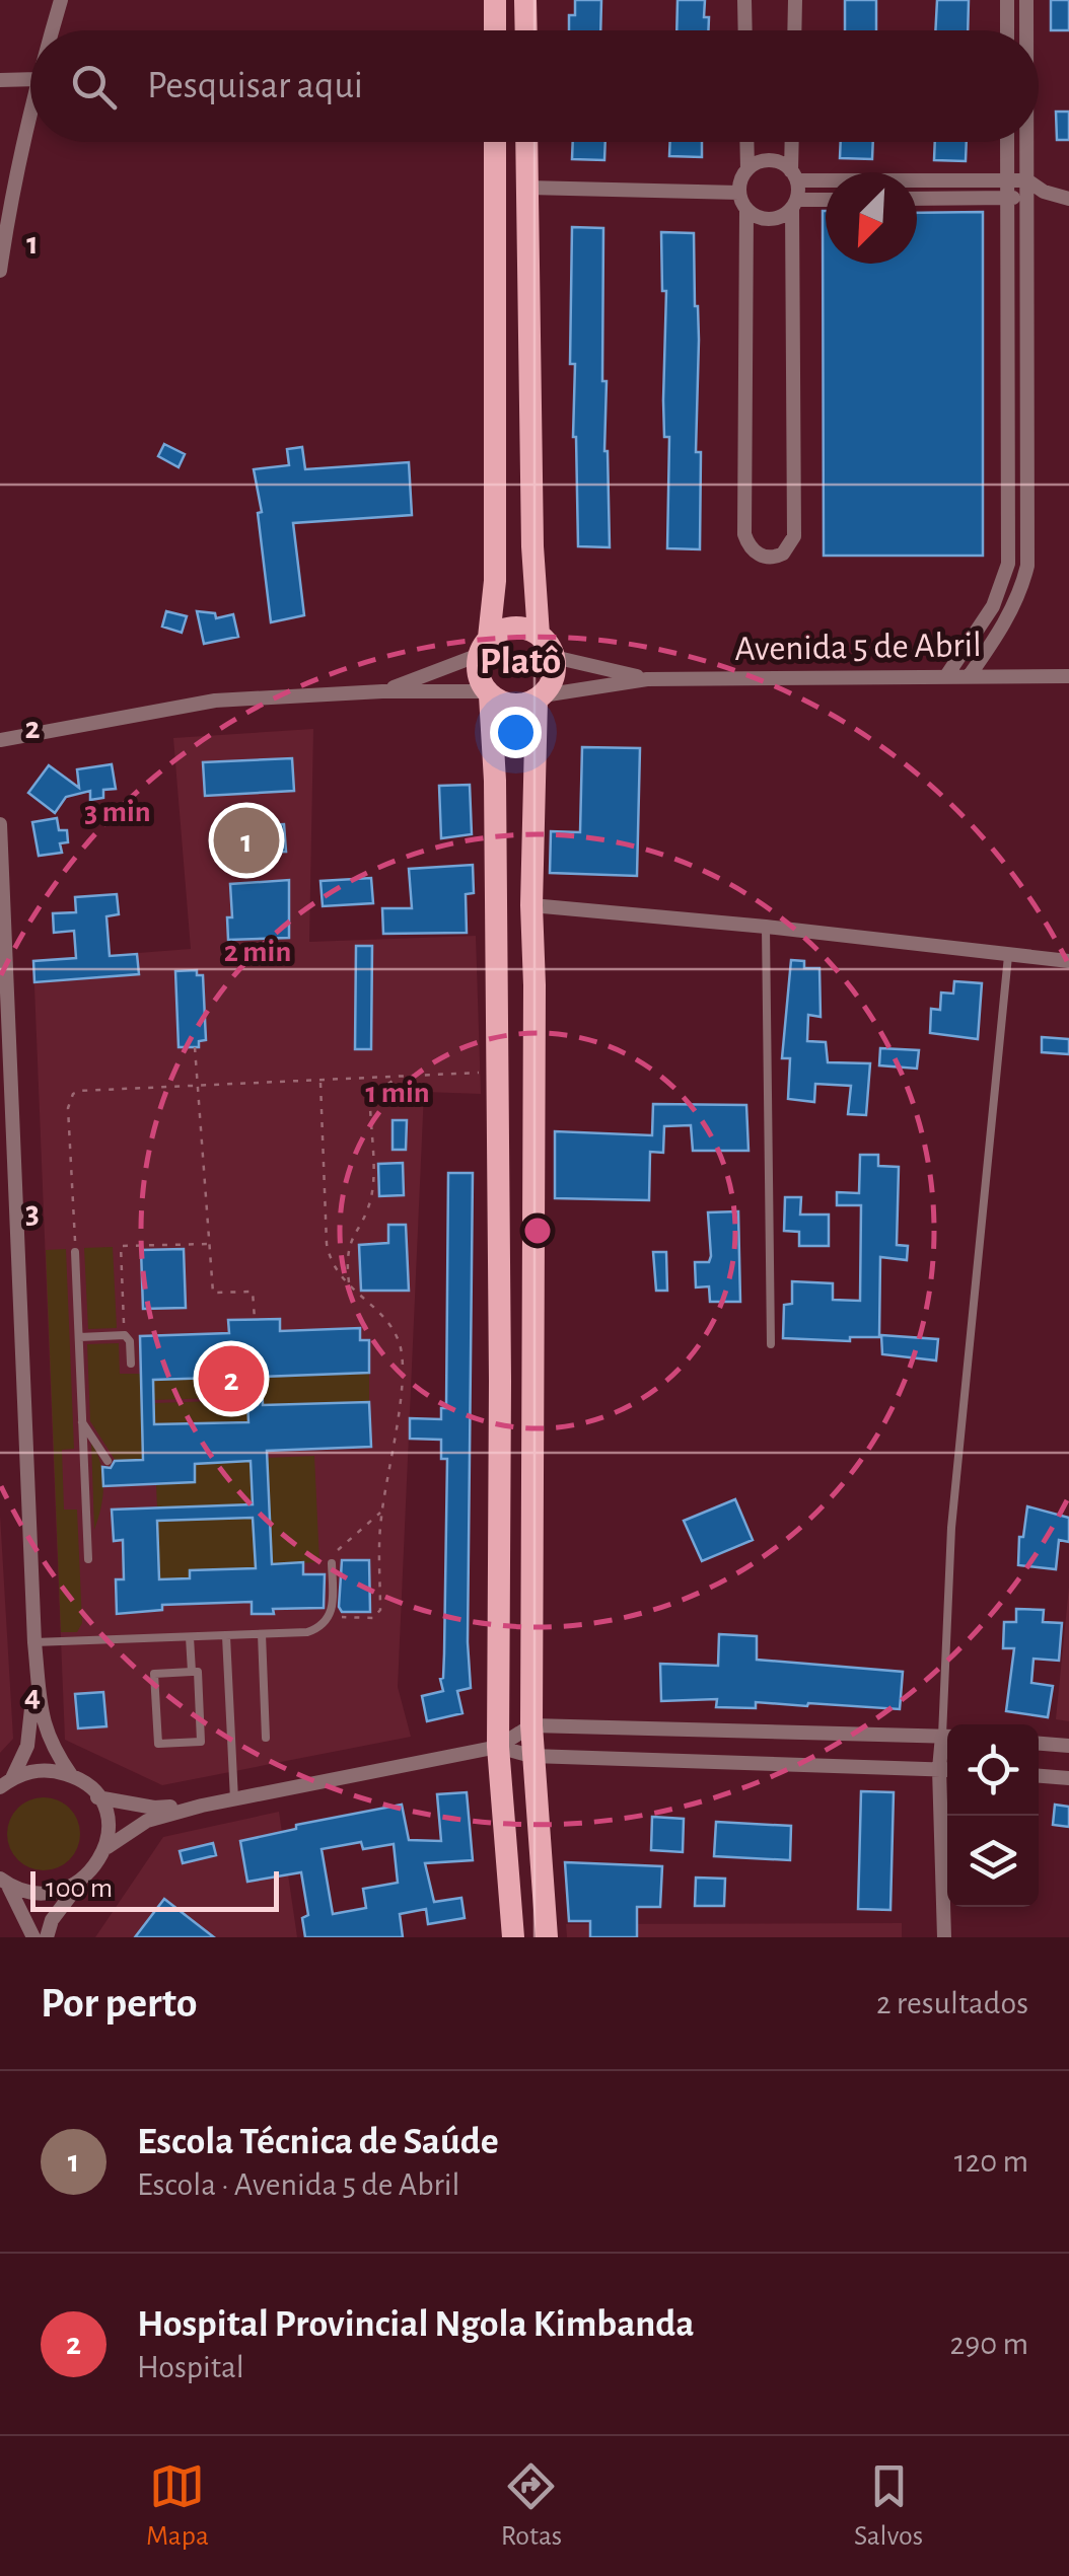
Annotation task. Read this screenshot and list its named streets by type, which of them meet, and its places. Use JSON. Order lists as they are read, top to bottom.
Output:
{
  "streets": {
    "street": ["Avenida 5 de Abril"]
  },
  "districts": ["Platô"],
  "scale_bar": "100 m",
  "north": "bottom left",
  "page": {
    "search": "Pesquisar aqui",
    "pins": ["1", "2"],
    "scale": "100 m",
    "heading": ["Por perto", "2 resultados"],
    "list": [
      {
        "mark": "1",
        "name": "Escola Técnica de Saúde",
        "note": "Escola · Avenida 5 de Abril",
        "value": "120 m"
      },
      {
        "mark": "2",
        "name": "Hospital Provincial Ngola Kimbanda",
        "note": "Hospital",
        "value": "290 m"
      }
    ],
    "nav": ["Mapa", "Rotas", "Salvos"]
  },
  "grid": {
    "rows": [
      "1",
      "2",
      "3",
      "4"
    ]
  },
  "rings": ["3 min", "2 min", "1 min"]
}
